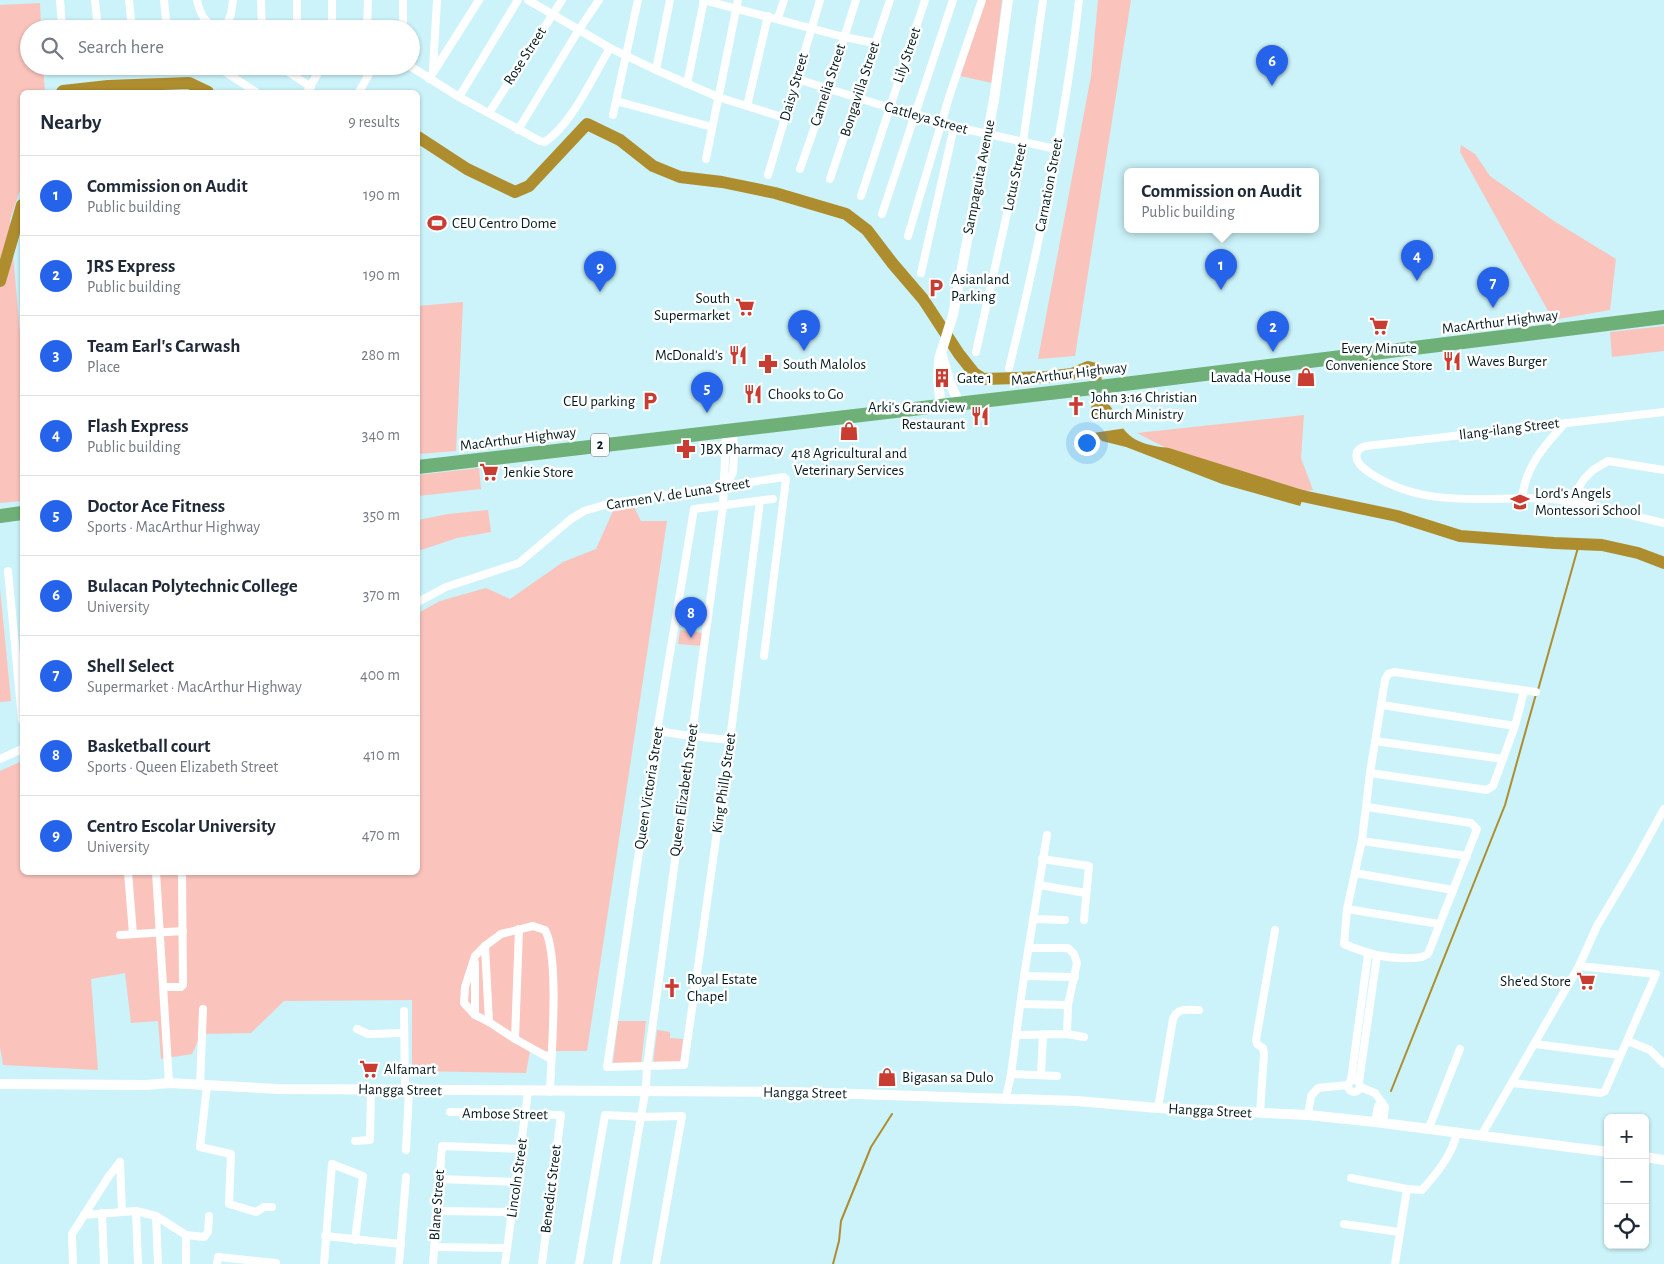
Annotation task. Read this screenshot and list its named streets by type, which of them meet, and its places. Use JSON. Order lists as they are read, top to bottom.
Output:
{
  "streets": {
    "highway": ["MacArthur Highway", "2"],
    "street": [
      "Lily Street",
      "Rose Street",
      "Camelia Street",
      "Daisy Street",
      "Bongavilla Street",
      "Cattleya Street",
      "Sampaguita Avenue",
      "Lotus Street",
      "Carnation Street",
      "Ilang-ilang Street",
      "Carmen V. de Luna Street",
      "King Phillp Street",
      "Queen Victoria Street",
      "Queen Elizabeth Street",
      "Hangga Street",
      "Ambose Street",
      "Lincoln Street",
      "Benedict Street",
      "Blane Street"
    ]
  },
  "crossings": [
    ["Lily Street", "Cattleya Street"],
    ["Camelia Street", "Cattleya Street"],
    ["Daisy Street", "Cattleya Street"],
    ["Bongavilla Street", "Cattleya Street"],
    ["Cattleya Street", "Sampaguita Avenue"],
    ["Cattleya Street", "Lotus Street"],
    ["Cattleya Street", "Carnation Street"],
    ["Sampaguita Avenue", "MacArthur Highway"],
    ["MacArthur Highway", "Queen Elizabeth Street"],
    ["Carmen V. de Luna Street", "Queen Elizabeth Street"],
    ["King Phillp Street", "Queen Victoria Street"],
    ["King Phillp Street", "Queen Elizabeth Street"],
    ["Queen Victoria Street", "Queen Elizabeth Street"],
    ["Queen Elizabeth Street", "Hangga Street"],
    ["Hangga Street", "Lincoln Street"],
    ["Ambose Street", "Lincoln Street"],
    ["Ambose Street", "Benedict Street"],
    ["Lincoln Street", "Blane Street"]
  ],
  "places": {
    "sports": ["CEU Centro Dome"],
    "parking": ["Asianland Parking", "CEU parking"],
    "supermarket": [
      "South Supermarket",
      "Every Minute Convenience Store",
      "Jenkie Store",
      "She'ed Store",
      "Alfamart"
    ],
    "restaurant": [
      "McDonald's",
      "Waves Burger",
      "Chooks to Go",
      "Arki's Grandview Restaurant"
    ],
    "pharmacy": ["South Malolos", "JBX Pharmacy"],
    "shop": ["Lavada House", "418 Agricultural and Veterinary Services", "Bigasan sa Dulo"],
    "building": ["Gate 1"],
    "church": ["John 3:16 Christian Church Ministry", "Royal Estate Chapel"],
    "school or university": ["Lord's Angels Montessori School"]
  },
  "page": {
    "search": "Search here",
    "pins": [
      "6",
      "4",
      "1",
      "9",
      "7",
      "3",
      "2",
      "5",
      "8"
    ],
    "heading": ["Nearby", "9 results"],
    "list": [
      {
        "mark": "1",
        "name": "Commission on Audit",
        "note": "Public building",
        "value": "190 m"
      },
      {
        "mark": "2",
        "name": "JRS Express",
        "note": "Public building",
        "value": "190 m"
      },
      {
        "mark": "3",
        "name": "Team Earl's Carwash",
        "note": "Place",
        "value": "280 m"
      },
      {
        "mark": "4",
        "name": "Flash Express",
        "note": "Public building",
        "value": "340 m"
      },
      {
        "mark": "5",
        "name": "Doctor Ace Fitness",
        "note": "Sports · MacArthur Highway",
        "value": "350 m"
      },
      {
        "mark": "6",
        "name": "Bulacan Polytechnic College",
        "note": "University",
        "value": "370 m"
      },
      {
        "mark": "7",
        "name": "Shell Select",
        "note": "Supermarket · MacArthur Highway",
        "value": "400 m"
      },
      {
        "mark": "8",
        "name": "Basketball court",
        "note": "Sports · Queen Elizabeth Street",
        "value": "410 m"
      },
      {
        "mark": "9",
        "name": "Centro Escolar University",
        "note": "University",
        "value": "470 m"
      }
    ],
    "popup": ["Commission on Audit", "Public building"],
    "map_buttons": ["+", "−"]
  }
}
